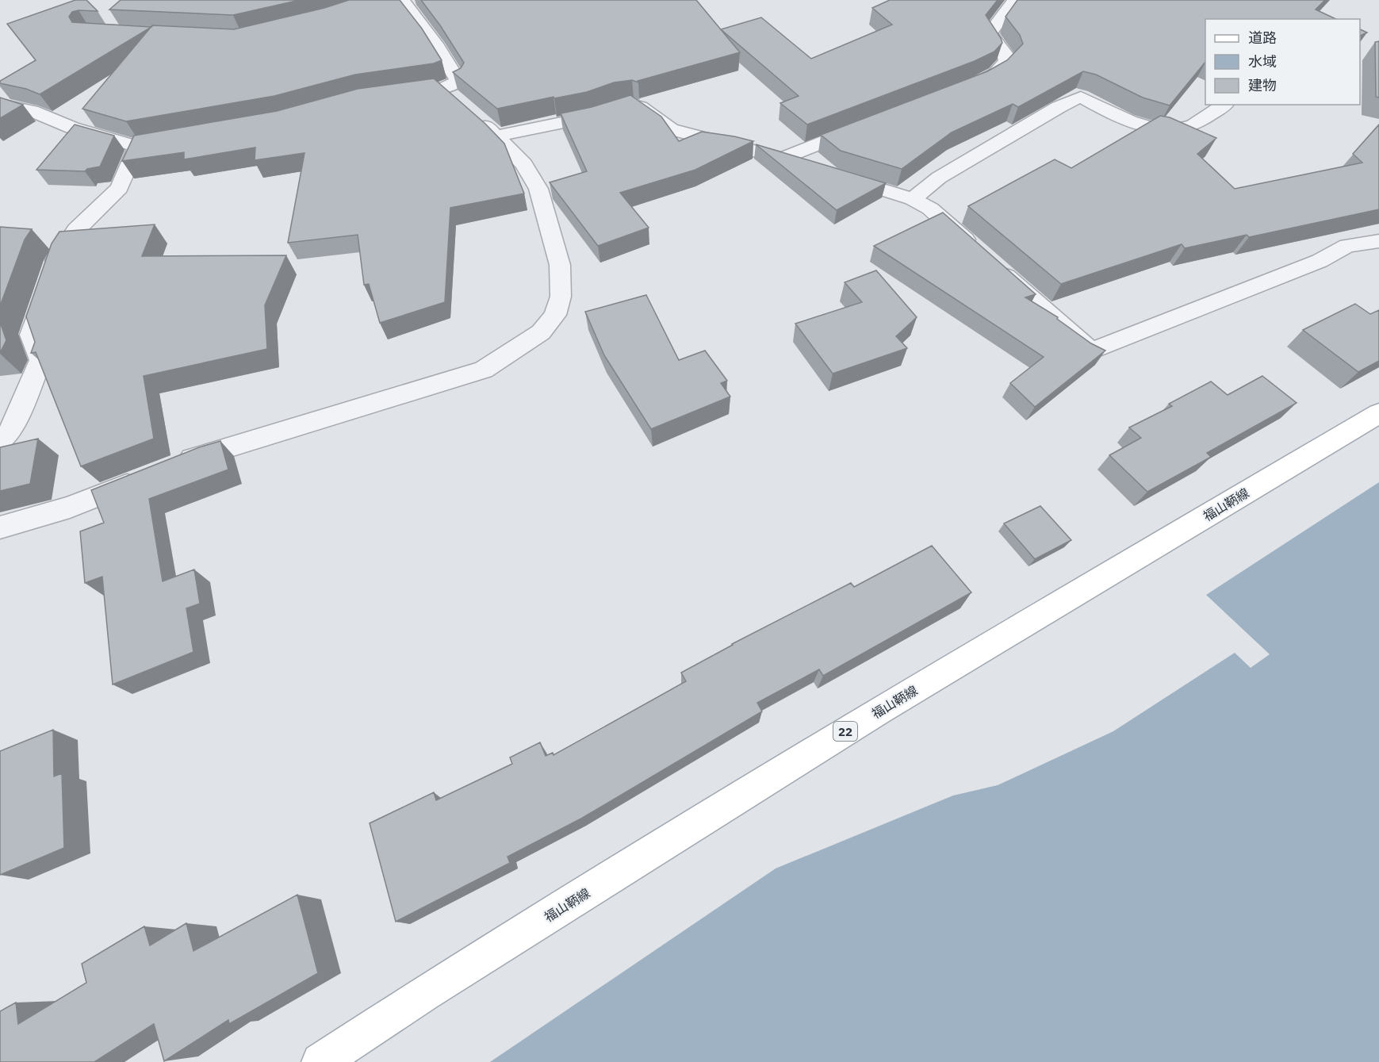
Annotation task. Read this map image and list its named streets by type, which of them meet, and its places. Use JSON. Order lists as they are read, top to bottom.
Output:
{
  "streets": {
    "main road": ["福山鞆線", "22"]
  },
  "legend": ["道路", "水域", "建物"]
}
